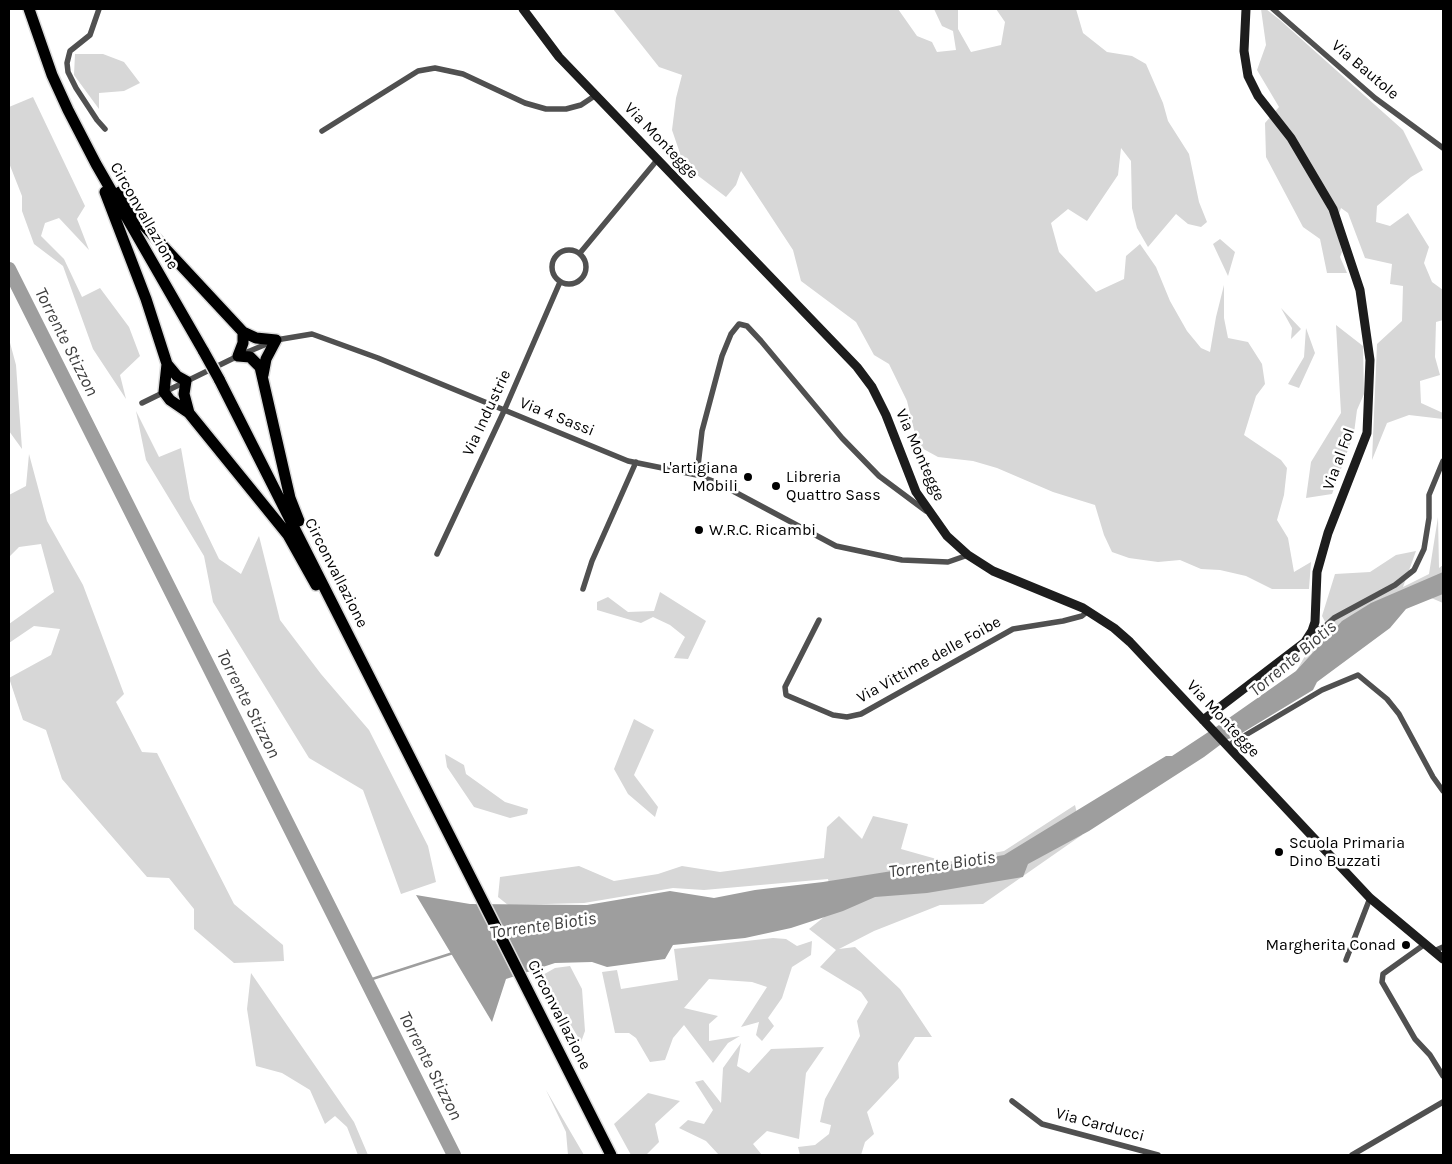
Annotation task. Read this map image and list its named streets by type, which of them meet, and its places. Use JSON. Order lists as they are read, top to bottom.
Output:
{
  "streets": {
    "highway": ["Circonvallazione"],
    "street": [
      "Via Bautole",
      "Via Montegge",
      "Via Industrie",
      "Via 4 Sassi",
      "Via al Fol",
      "Via Vittime delle Foibe",
      "Via Carducci"
    ]
  },
  "crossings": [
    ["Via Montegge", "Via 4 Sassi"],
    ["Via Montegge", "Via Vittime delle Foibe"],
    ["Via Industrie", "Via 4 Sassi"]
  ],
  "water": ["Torrente Stizzon", "Torrente Biotis"],
  "places": [
    "L'artigiana Mobili",
    "Libreria Quattro Sass",
    "W.R.C. Ricambi",
    "Scuola Primaria Dino Buzzati",
    "Margherita Conad"
  ]
}
